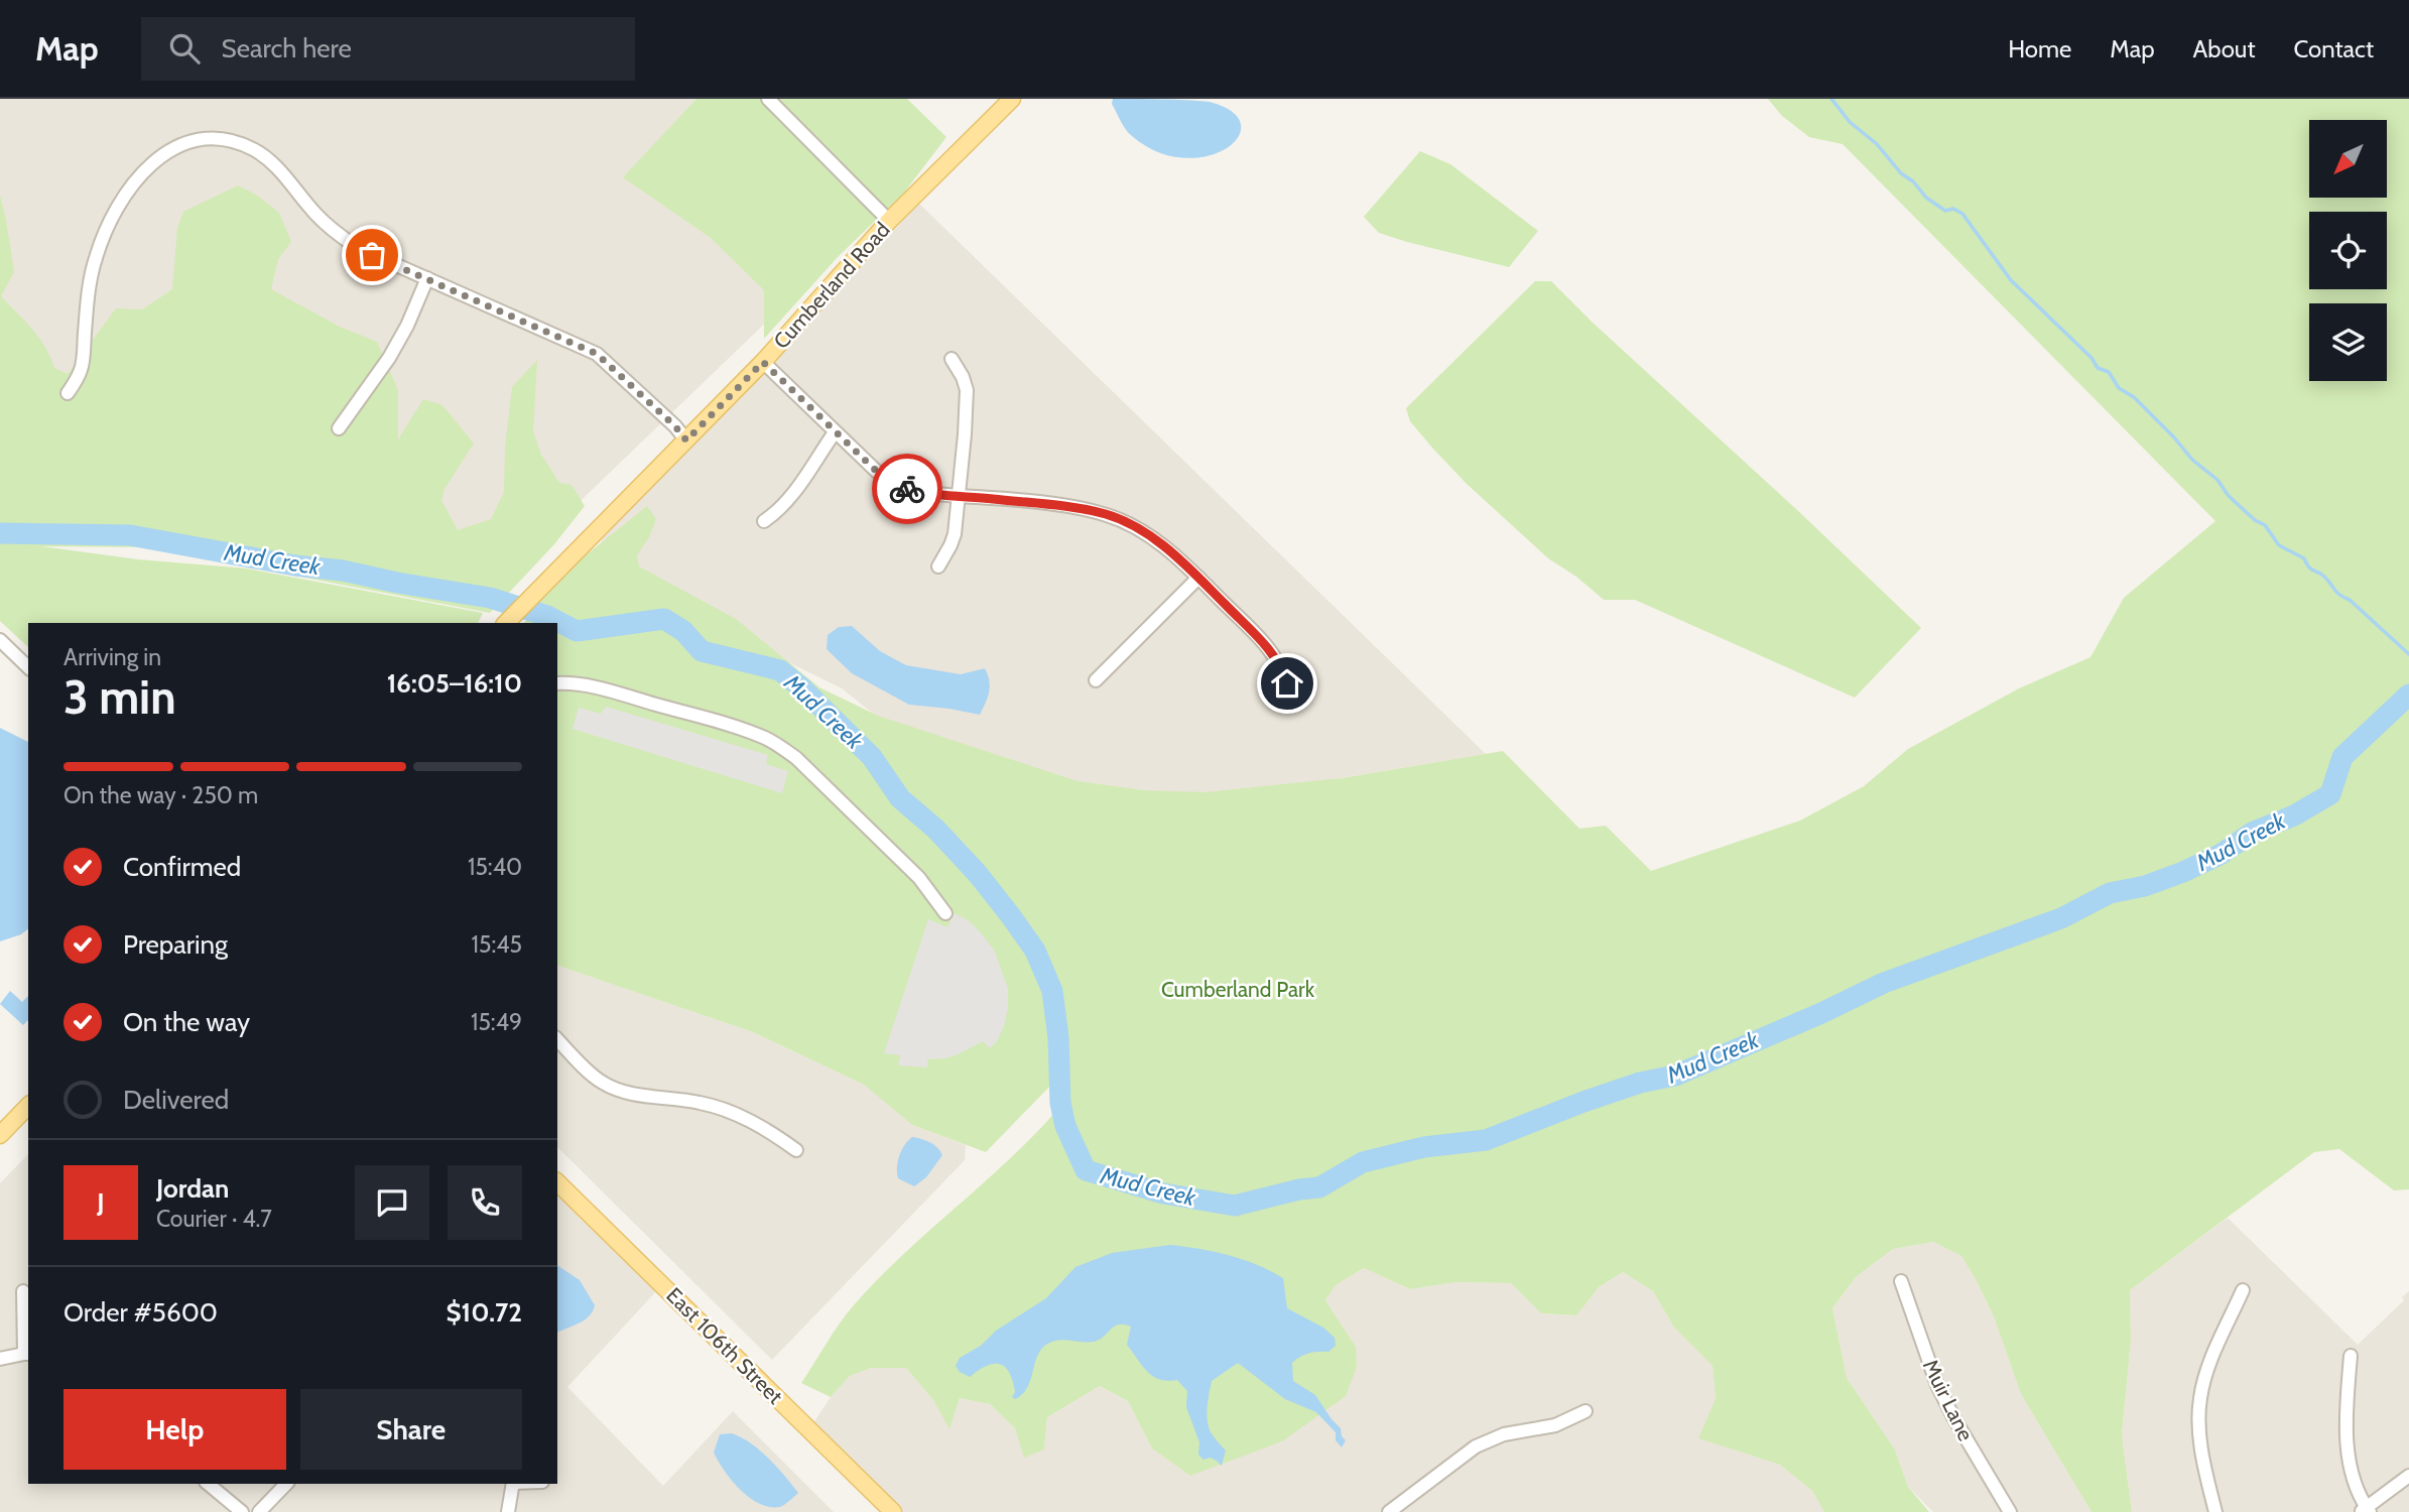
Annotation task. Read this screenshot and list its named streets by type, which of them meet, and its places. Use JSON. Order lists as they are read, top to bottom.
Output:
{
  "streets": {
    "main road": ["Cumberland Road", "East 106th Street"],
    "street": ["Muir Lane"]
  },
  "water": ["Mud Creek"],
  "parks": ["Cumberland Park"],
  "north": "bottom left",
  "page": {
    "header": "Map",
    "search": "Search here",
    "nav": [
      "Home",
      "Map",
      "About",
      "Contact"
    ],
    "heading": ["3 min", "Arriving in", "16:05–16:10"],
    "panel": [
      "Jordan",
      "Courier · 4.7",
      "Order #5600",
      "$10.72"
    ],
    "bar": "On the way · 250 m",
    "list": [
      ["Confirmed", "15:40"],
      ["Preparing", "15:45"],
      ["On the way", "15:49"],
      "Delivered"
    ],
    "round": "J",
    "buttons": ["Help", "Share"]
  }
}
